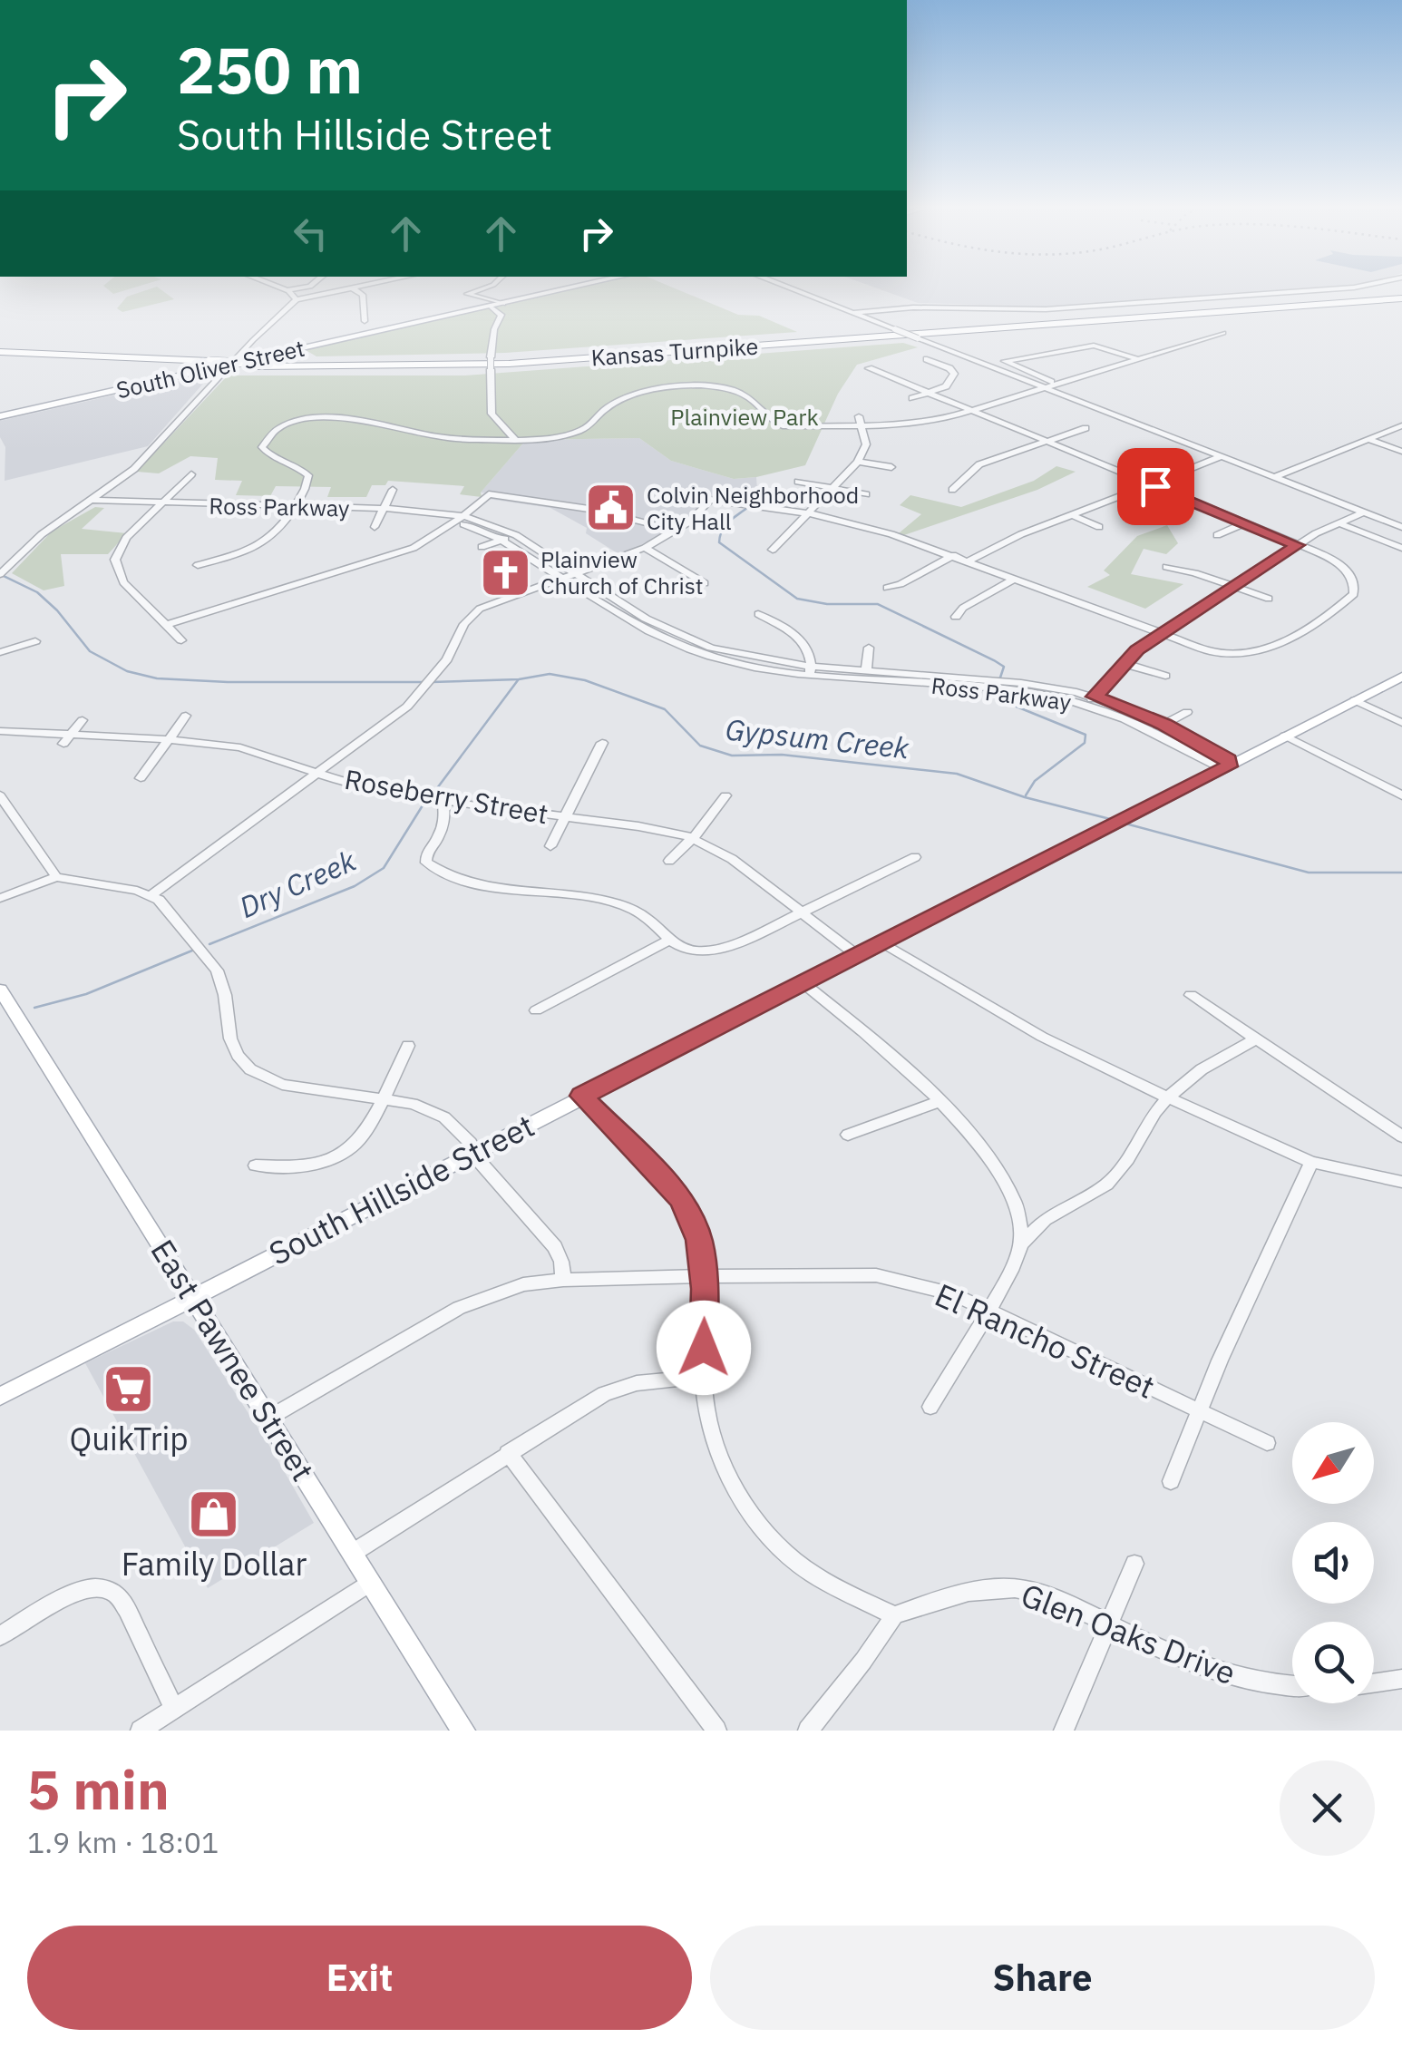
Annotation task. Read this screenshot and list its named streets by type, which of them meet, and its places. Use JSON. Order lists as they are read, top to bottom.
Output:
{
  "streets": {
    "highway": ["Kansas Turnpike"],
    "main road": ["South Oliver Street", "South Hillside Street", "East Pawnee Street"],
    "street": [
      "Ross Parkway",
      "Roseberry Street",
      "El Rancho Street",
      "Glen Oaks Drive"
    ]
  },
  "crossings": [
    ["Kansas Turnpike", "South Oliver Street"],
    ["Ross Parkway", "South Hillside Street"],
    ["Roseberry Street", "South Hillside Street"],
    ["South Hillside Street", "East Pawnee Street"],
    ["El Rancho Street", "East Pawnee Street"]
  ],
  "water": ["Gypsum Creek", "Dry Creek"],
  "parks": ["Plainview Park"],
  "places": {
    "public building": ["Colvin Neighborhood City Hall"],
    "church": ["Plainview Church of Christ"],
    "supermarket": ["QuikTrip"],
    "shop": ["Family Dollar"]
  },
  "north": "bottom left",
  "page": {
    "turn": ["250 m", "South Hillside Street"],
    "heading": ["5 min", "1.9 km · 18:01"],
    "buttons": ["Exit", "Share"]
  }
}
